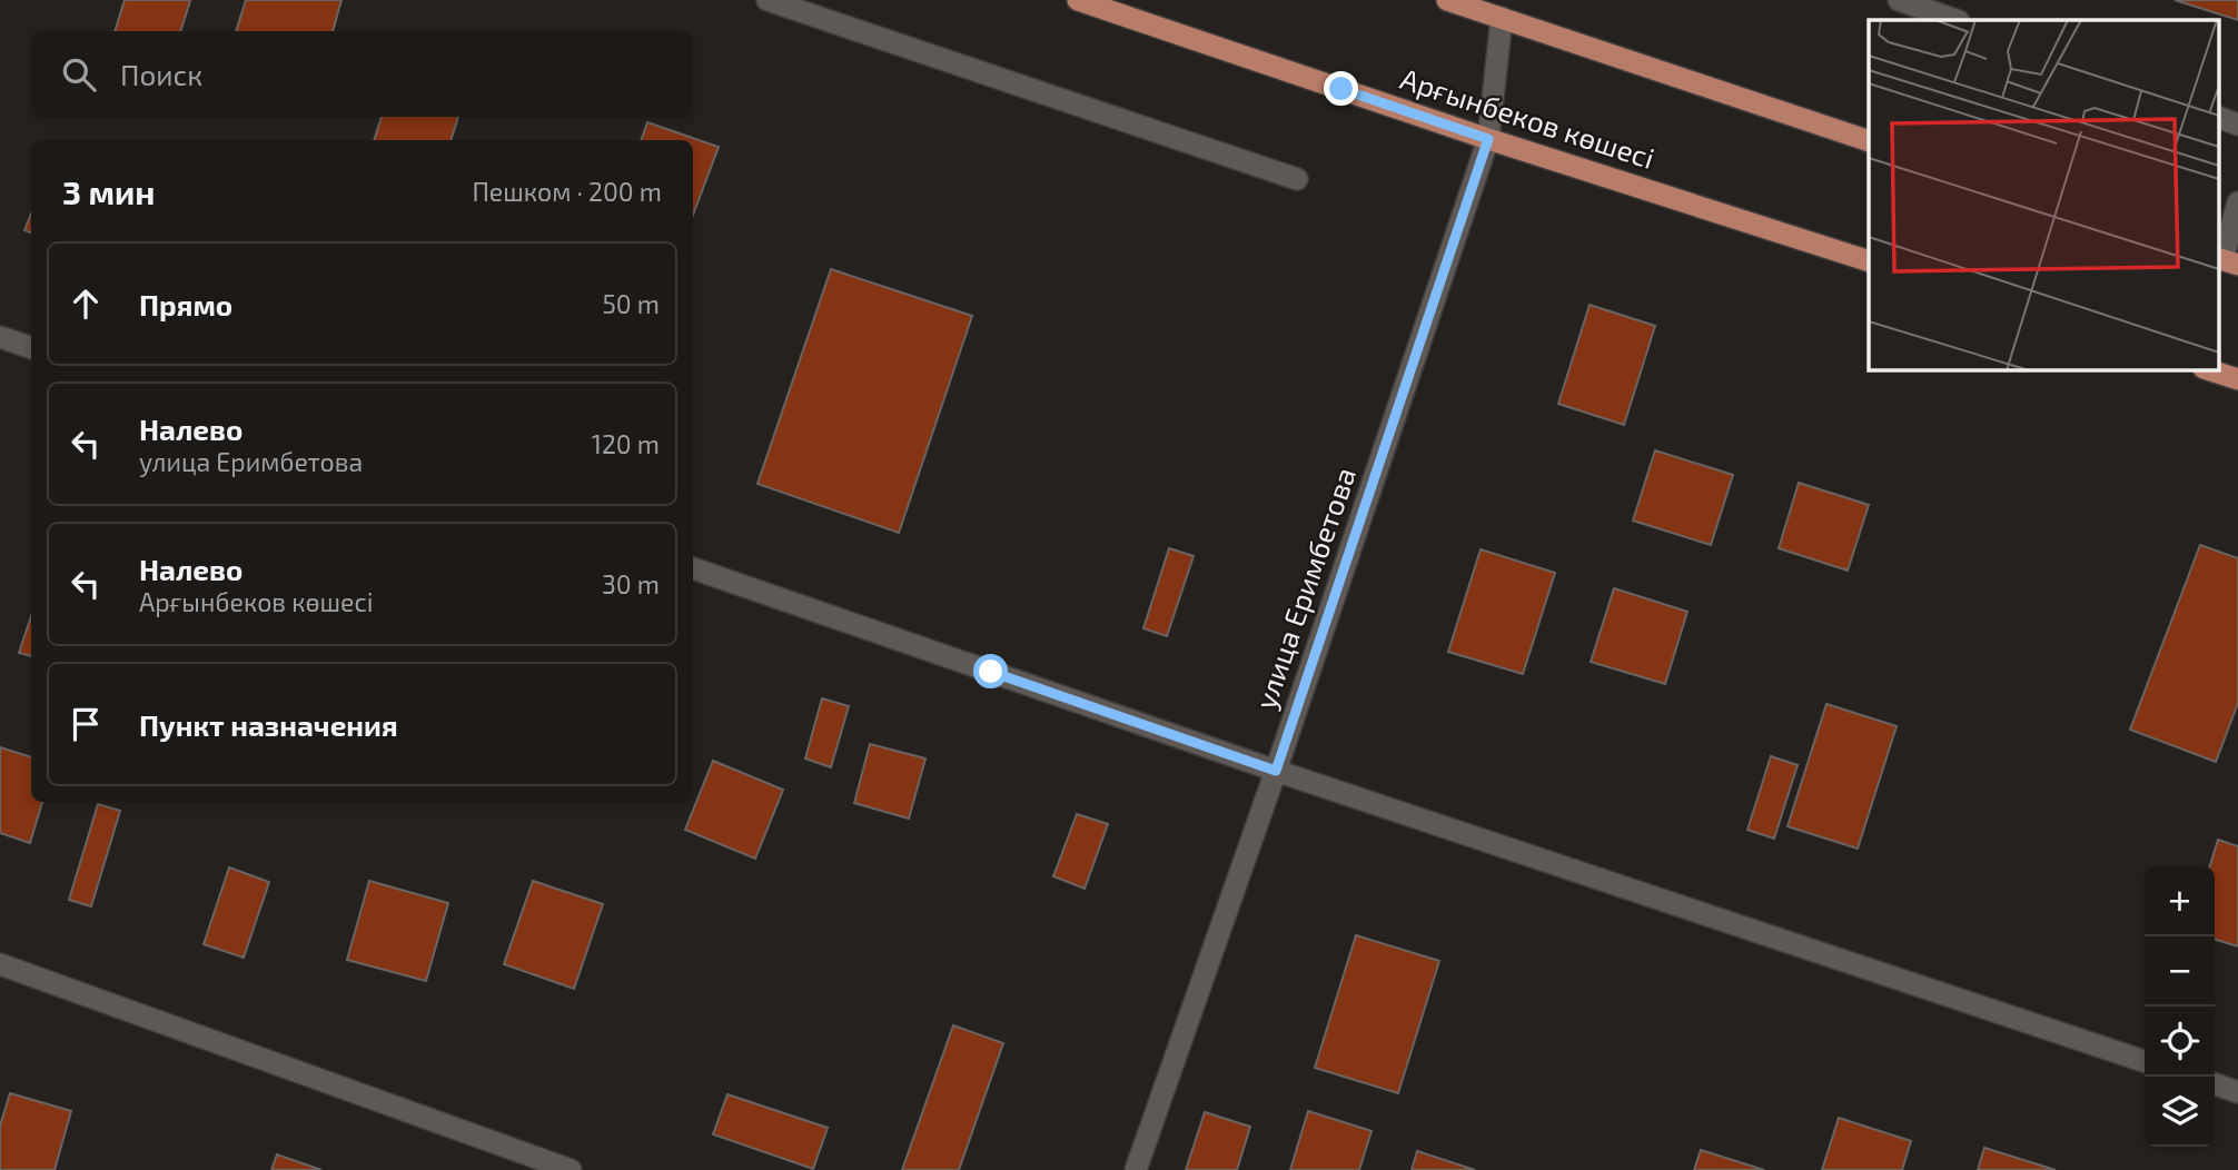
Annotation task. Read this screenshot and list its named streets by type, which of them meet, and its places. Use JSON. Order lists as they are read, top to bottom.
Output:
{
  "streets": {
    "main road": ["Арғынбеков көшесі"],
    "street": ["улица Еримбетова"]
  },
  "crossings": [
    ["Арғынбеков көшесі", "улица Еримбетова"]
  ],
  "page": {
    "search": "Поиск",
    "heading": ["3 мин", "Пешком · 200 m"],
    "list": [
      ["Прямо", "50 m"],
      ["Налево", "улица Еримбетова", "120 m"],
      ["Налево", "Арғынбеков көшесі", "30 m"],
      "Пункт назначения"
    ],
    "map_buttons": ["+", "−"]
  }
}
